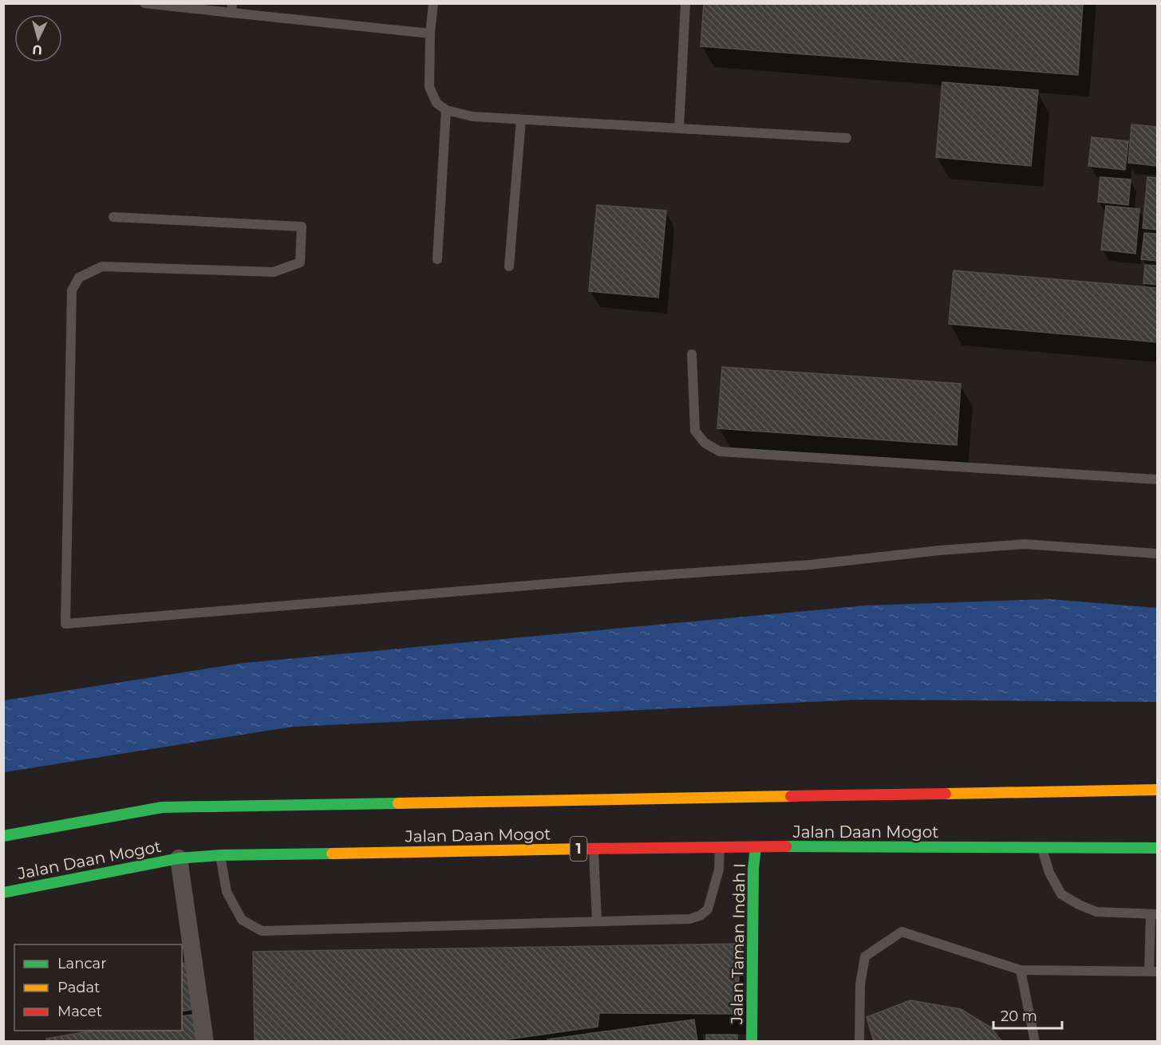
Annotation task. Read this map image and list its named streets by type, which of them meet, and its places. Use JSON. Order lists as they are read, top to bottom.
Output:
{
  "streets": {
    "main road": ["Jalan Daan Mogot", "1", "Jalan Taman Indah I"]
  },
  "crossings": [
    ["Jalan Daan Mogot", "Jalan Taman Indah I"]
  ],
  "legend": ["Lancar", "Padat", "Macet"],
  "scale_bar": "20 m",
  "north": "bottom"
}
